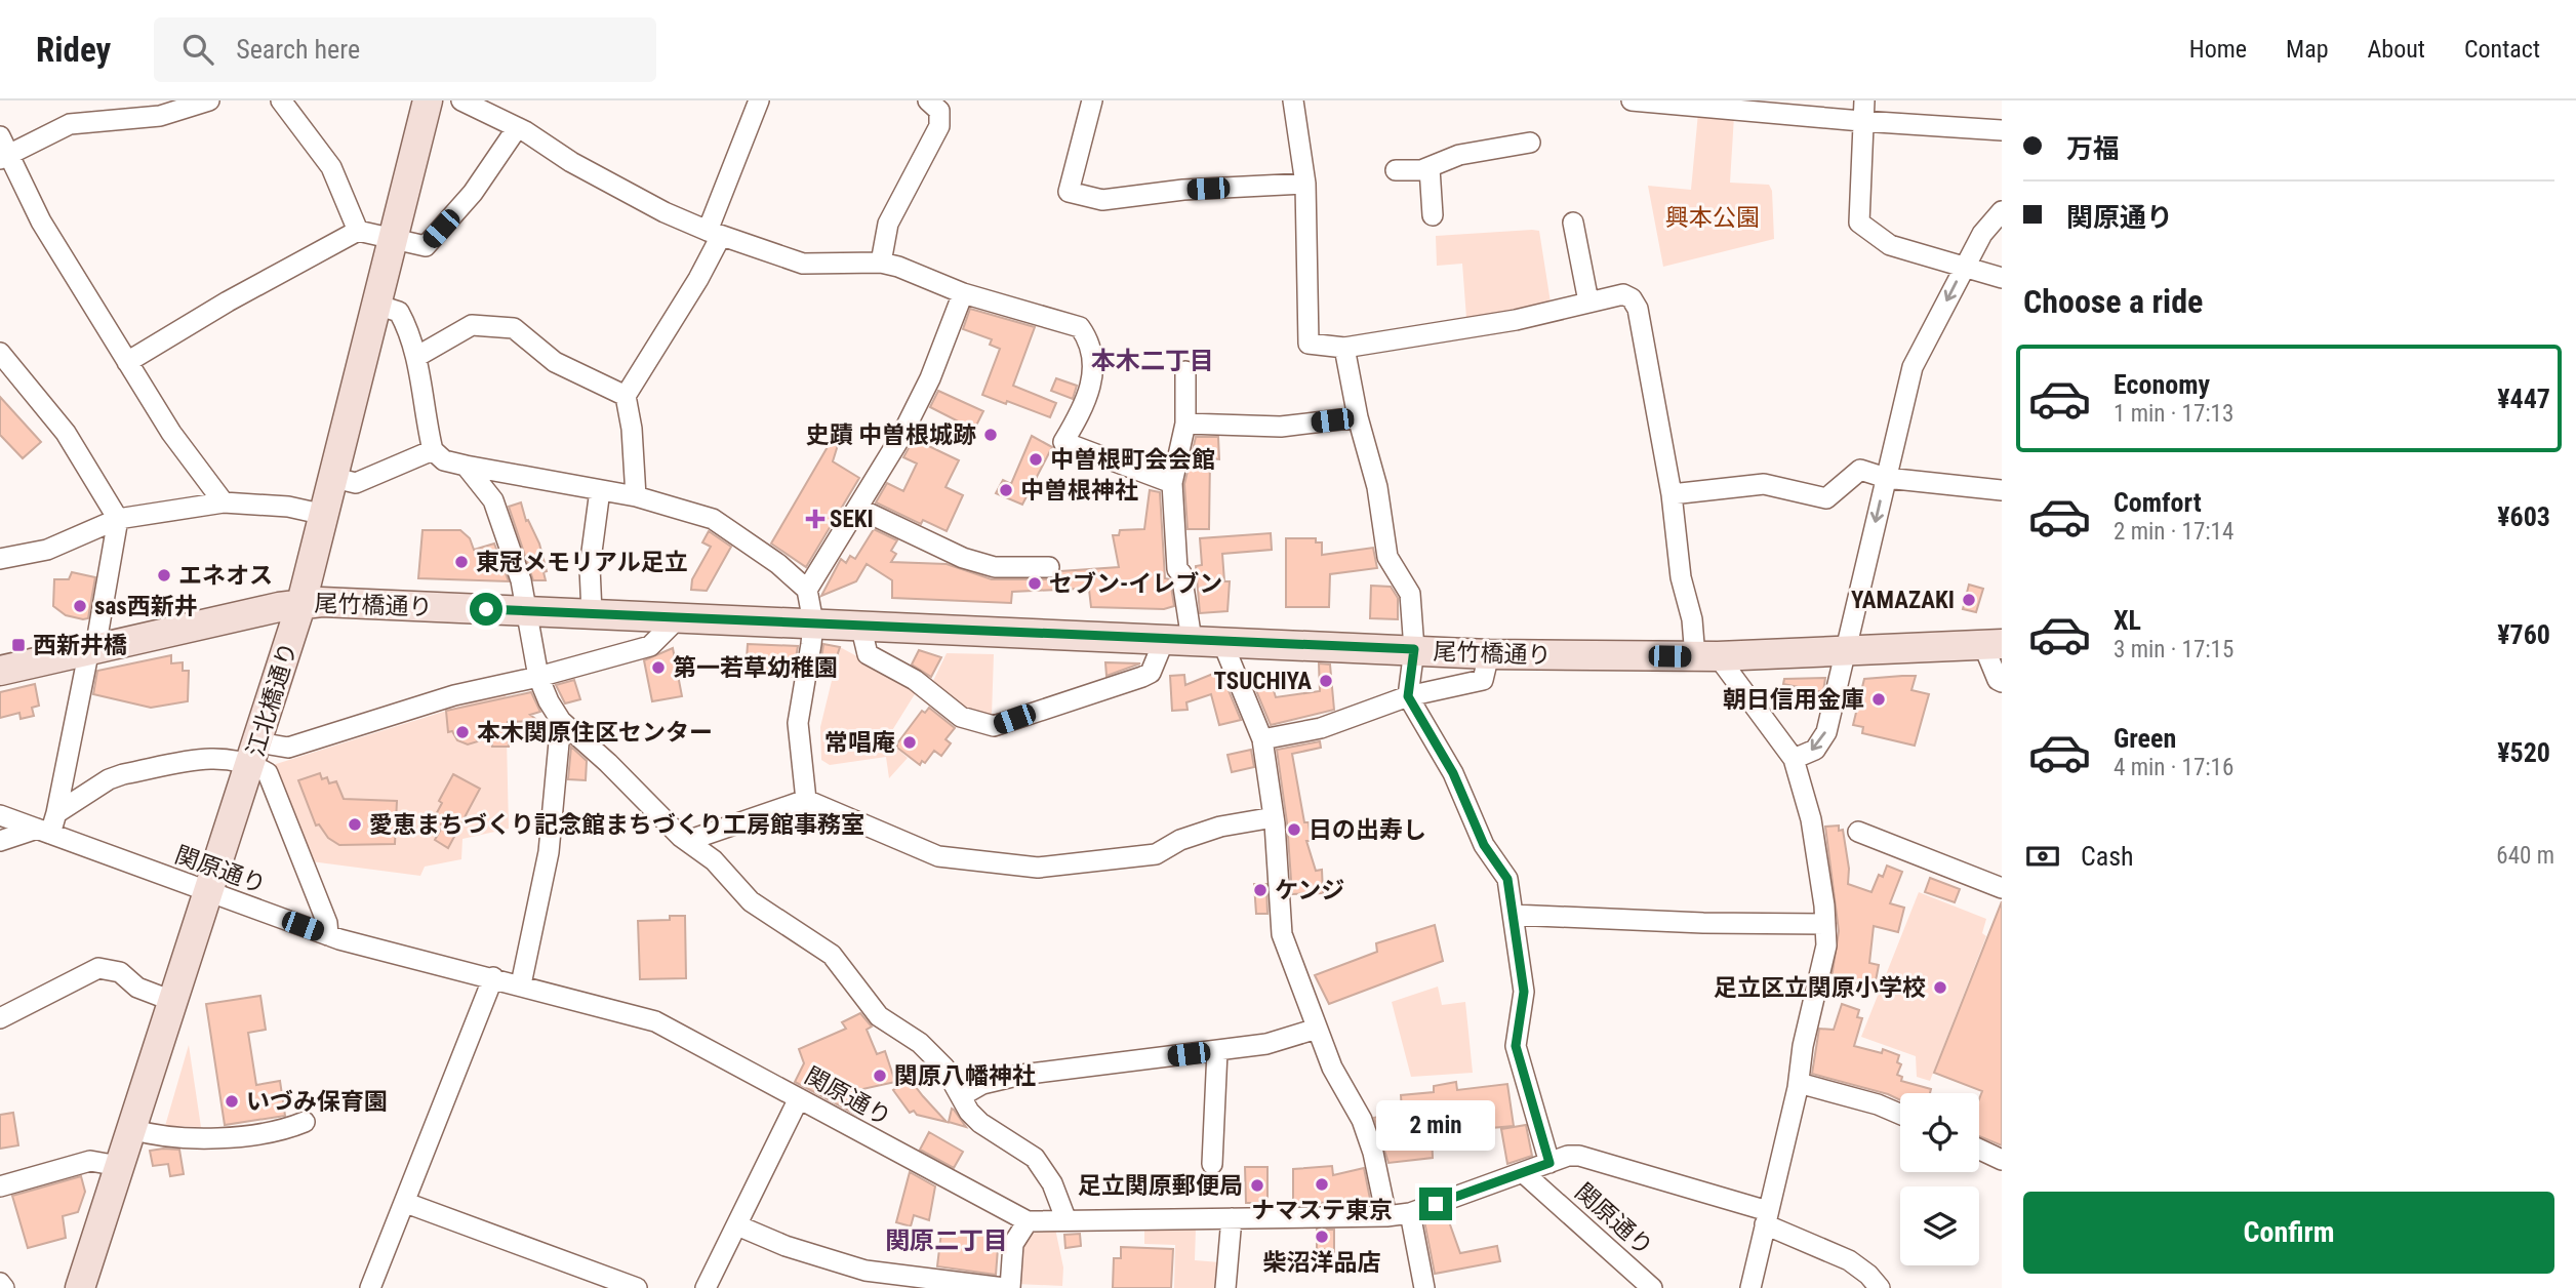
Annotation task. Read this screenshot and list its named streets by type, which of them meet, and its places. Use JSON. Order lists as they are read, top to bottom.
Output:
{
  "streets": {
    "main road": ["尾竹橋通り", "江北橋通り"],
    "street": ["関原通り"]
  },
  "crossings": [
    ["尾竹橋通り", "江北橋通り"],
    ["江北橋通り", "関原通り"]
  ],
  "districts": ["本木二丁目", "関原二丁目"],
  "parks": ["興本公園"],
  "places": {
    "other": [
      "史蹟 中曽根城跡",
      "中曽根町会会館",
      "中曽根神社",
      "東冠メモリアル足立",
      "エネオス",
      "セブン-イレブン",
      "YAMAZAKI",
      "sas西新井",
      "第一若草幼稚園",
      "TSUCHIYA",
      "朝日信用金庫",
      "本木関原住区センター",
      "常唱庵",
      "愛恵まちづくり記念館まちづくり工房館事務室",
      "日の出寿し",
      "ケンジ",
      "足立区立関原小学校",
      "関原八幡神社",
      "いづみ保育園",
      "ナマステ東京",
      "足立関原郵便局",
      "柴沼洋品店"
    ],
    "health": ["SEKI"],
    "transit": ["西新井橋"]
  },
  "page": {
    "header": "Ridey",
    "search": "Search here",
    "nav": [
      "Home",
      "Map",
      "About",
      "Contact"
    ],
    "banner": ["万福", "関原通り"],
    "heading": "Choose a ride",
    "list": [
      {
        "name": "Economy",
        "note": "1 min · 17:13",
        "value": "¥447"
      },
      {
        "name": "Comfort",
        "note": "2 min · 17:14",
        "value": "¥603"
      },
      {
        "name": "XL",
        "note": "3 min · 17:15",
        "value": "¥760"
      },
      {
        "name": "Green",
        "note": "4 min · 17:16",
        "value": "¥520"
      }
    ],
    "pay": ["Cash", "640 m"],
    "bubble": "2 min",
    "buttons": "Confirm"
  }
}
